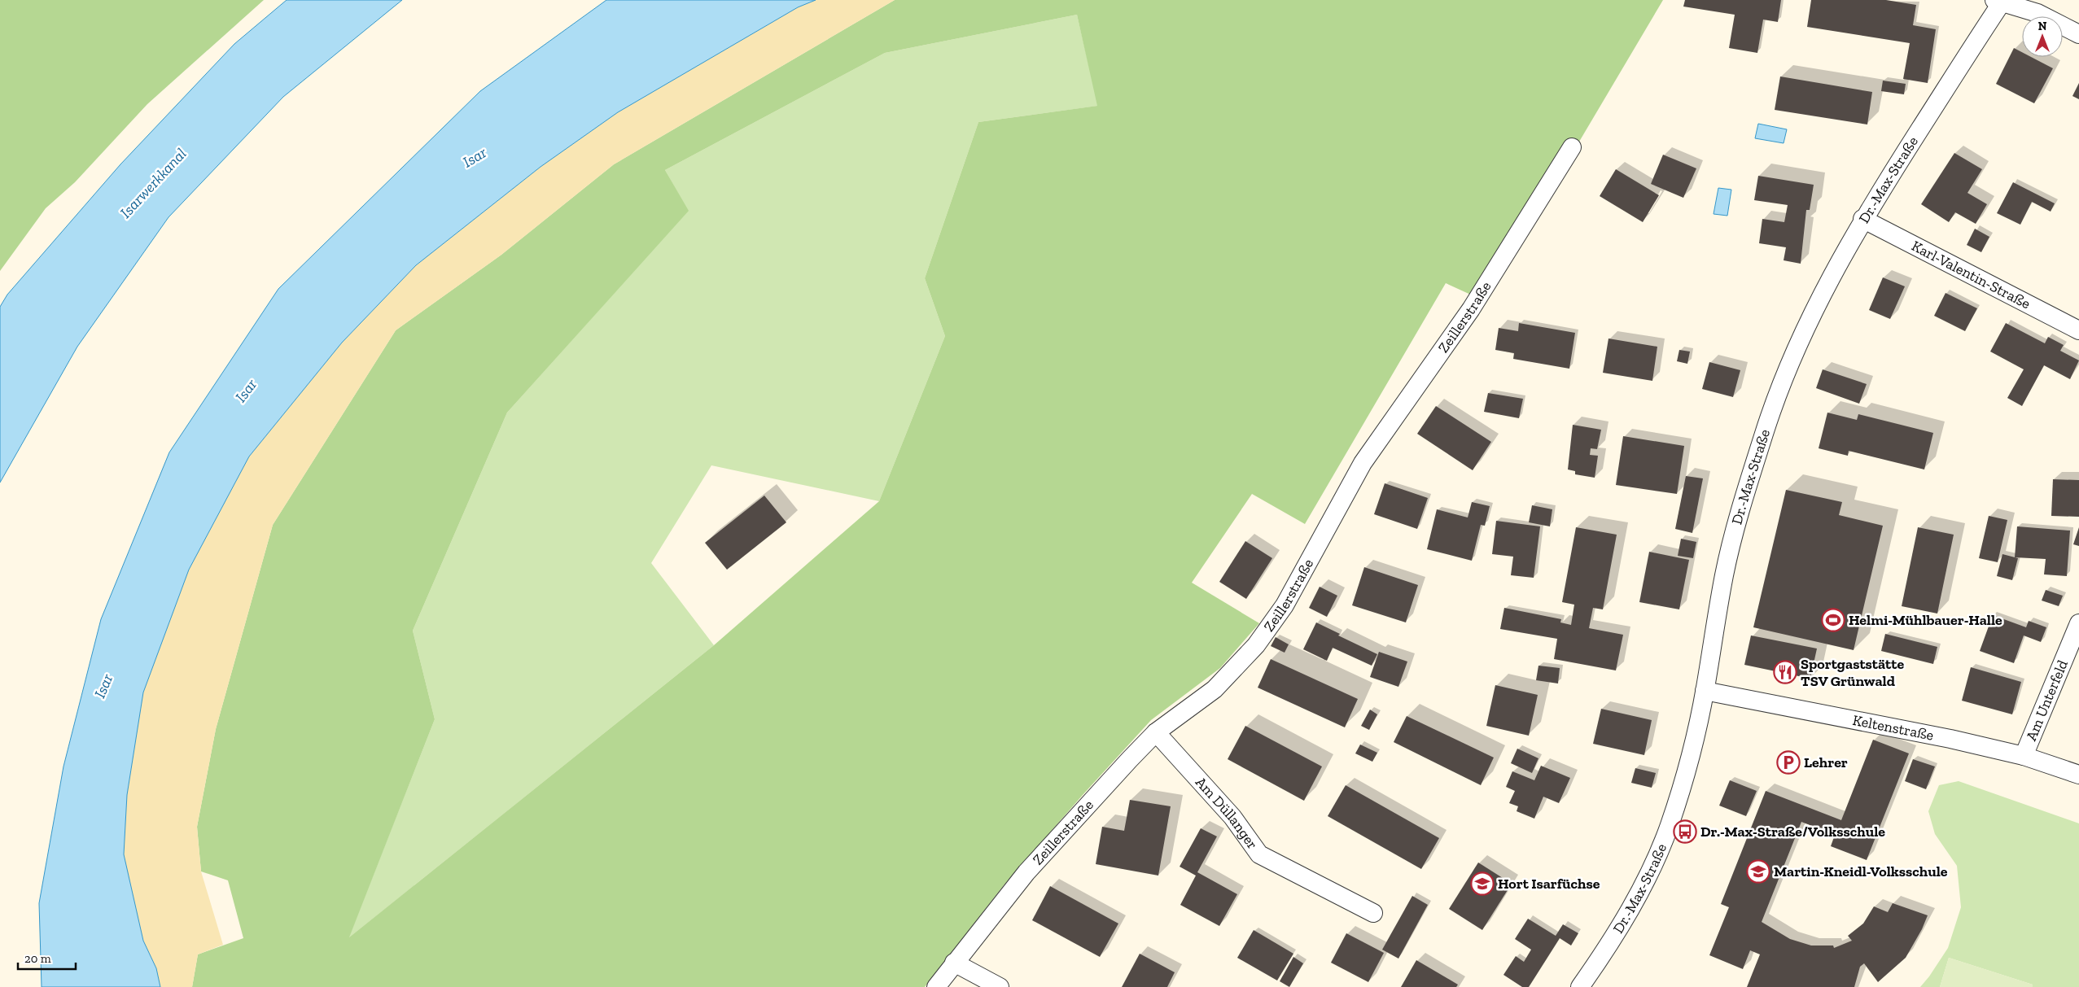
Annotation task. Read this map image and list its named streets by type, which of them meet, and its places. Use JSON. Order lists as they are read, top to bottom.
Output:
{
  "streets": {
    "street": [
      "Dr.-Max-Straße",
      "Karl-Valentin-Straße",
      "Zeillerstraße",
      "Am Unterfeld",
      "Keltenstraße",
      "Am Düllanger"
    ]
  },
  "crossings": [
    ["Dr.-Max-Straße", "Karl-Valentin-Straße"],
    ["Dr.-Max-Straße", "Keltenstraße"],
    ["Zeillerstraße", "Am Düllanger"],
    ["Am Unterfeld", "Keltenstraße"]
  ],
  "water": ["Isar", "Isarwerkkanal"],
  "places": {
    "sports": ["Helmi-Mühlbauer-Halle"],
    "restaurant": ["Sportgaststätte TSV Grünwald"],
    "parking": ["Lehrer"],
    "bus stop": ["Dr.-Max-Straße/Volksschule"],
    "school or university": ["Martin-Kneidl-Volksschule", "Hort Isarfüchse"]
  },
  "scale_bar": "20 m",
  "north": "top"
}
